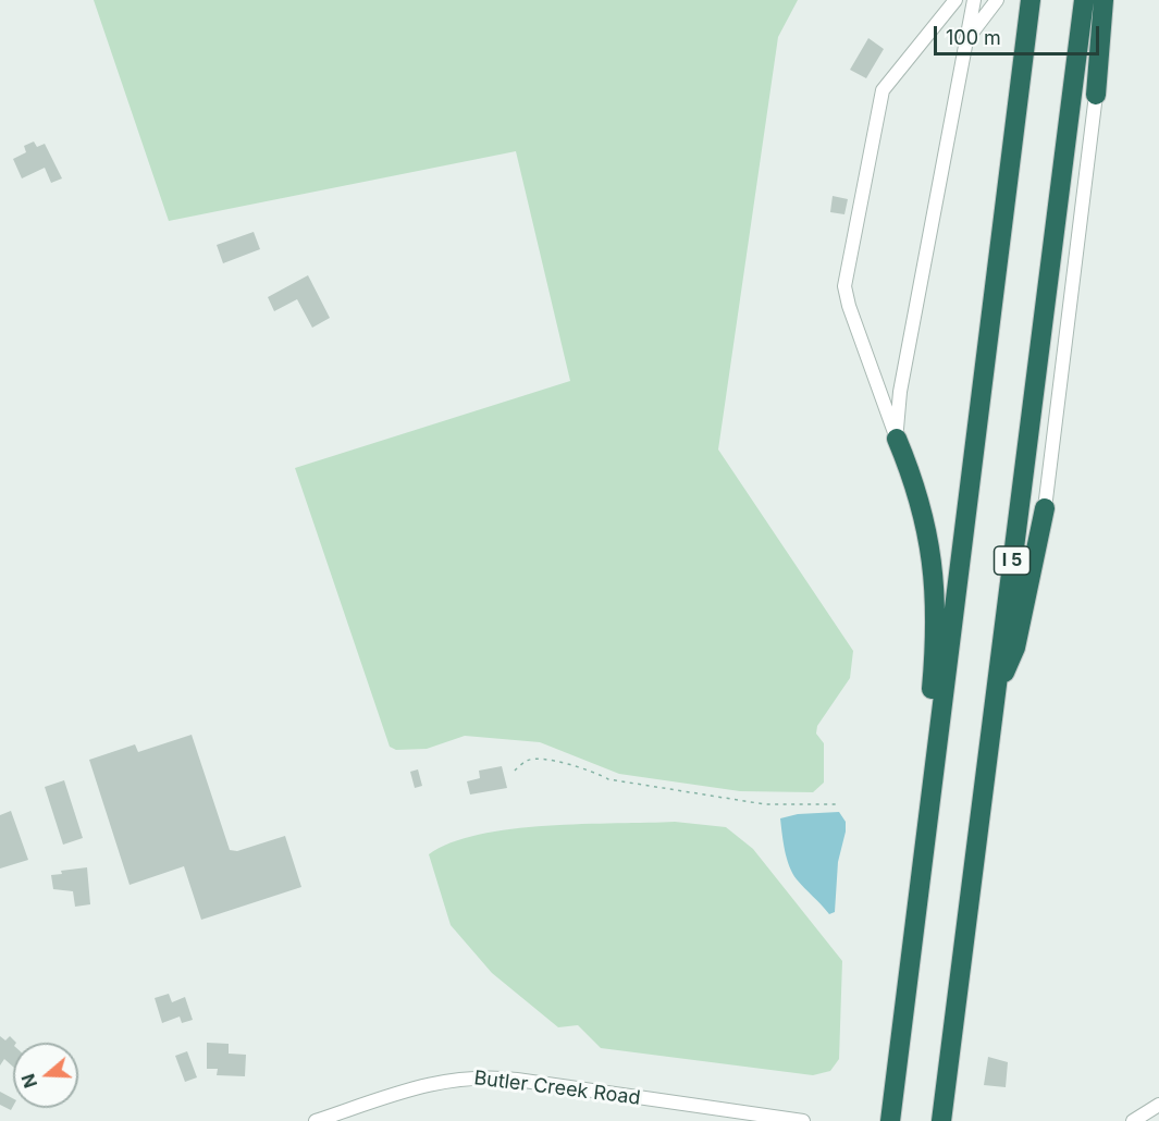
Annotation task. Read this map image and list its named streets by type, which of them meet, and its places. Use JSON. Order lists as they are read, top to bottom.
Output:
{
  "streets": {
    "highway": ["I 5"],
    "street": ["Butler Creek Road"]
  },
  "scale_bar": "100 m",
  "north": "left"
}
